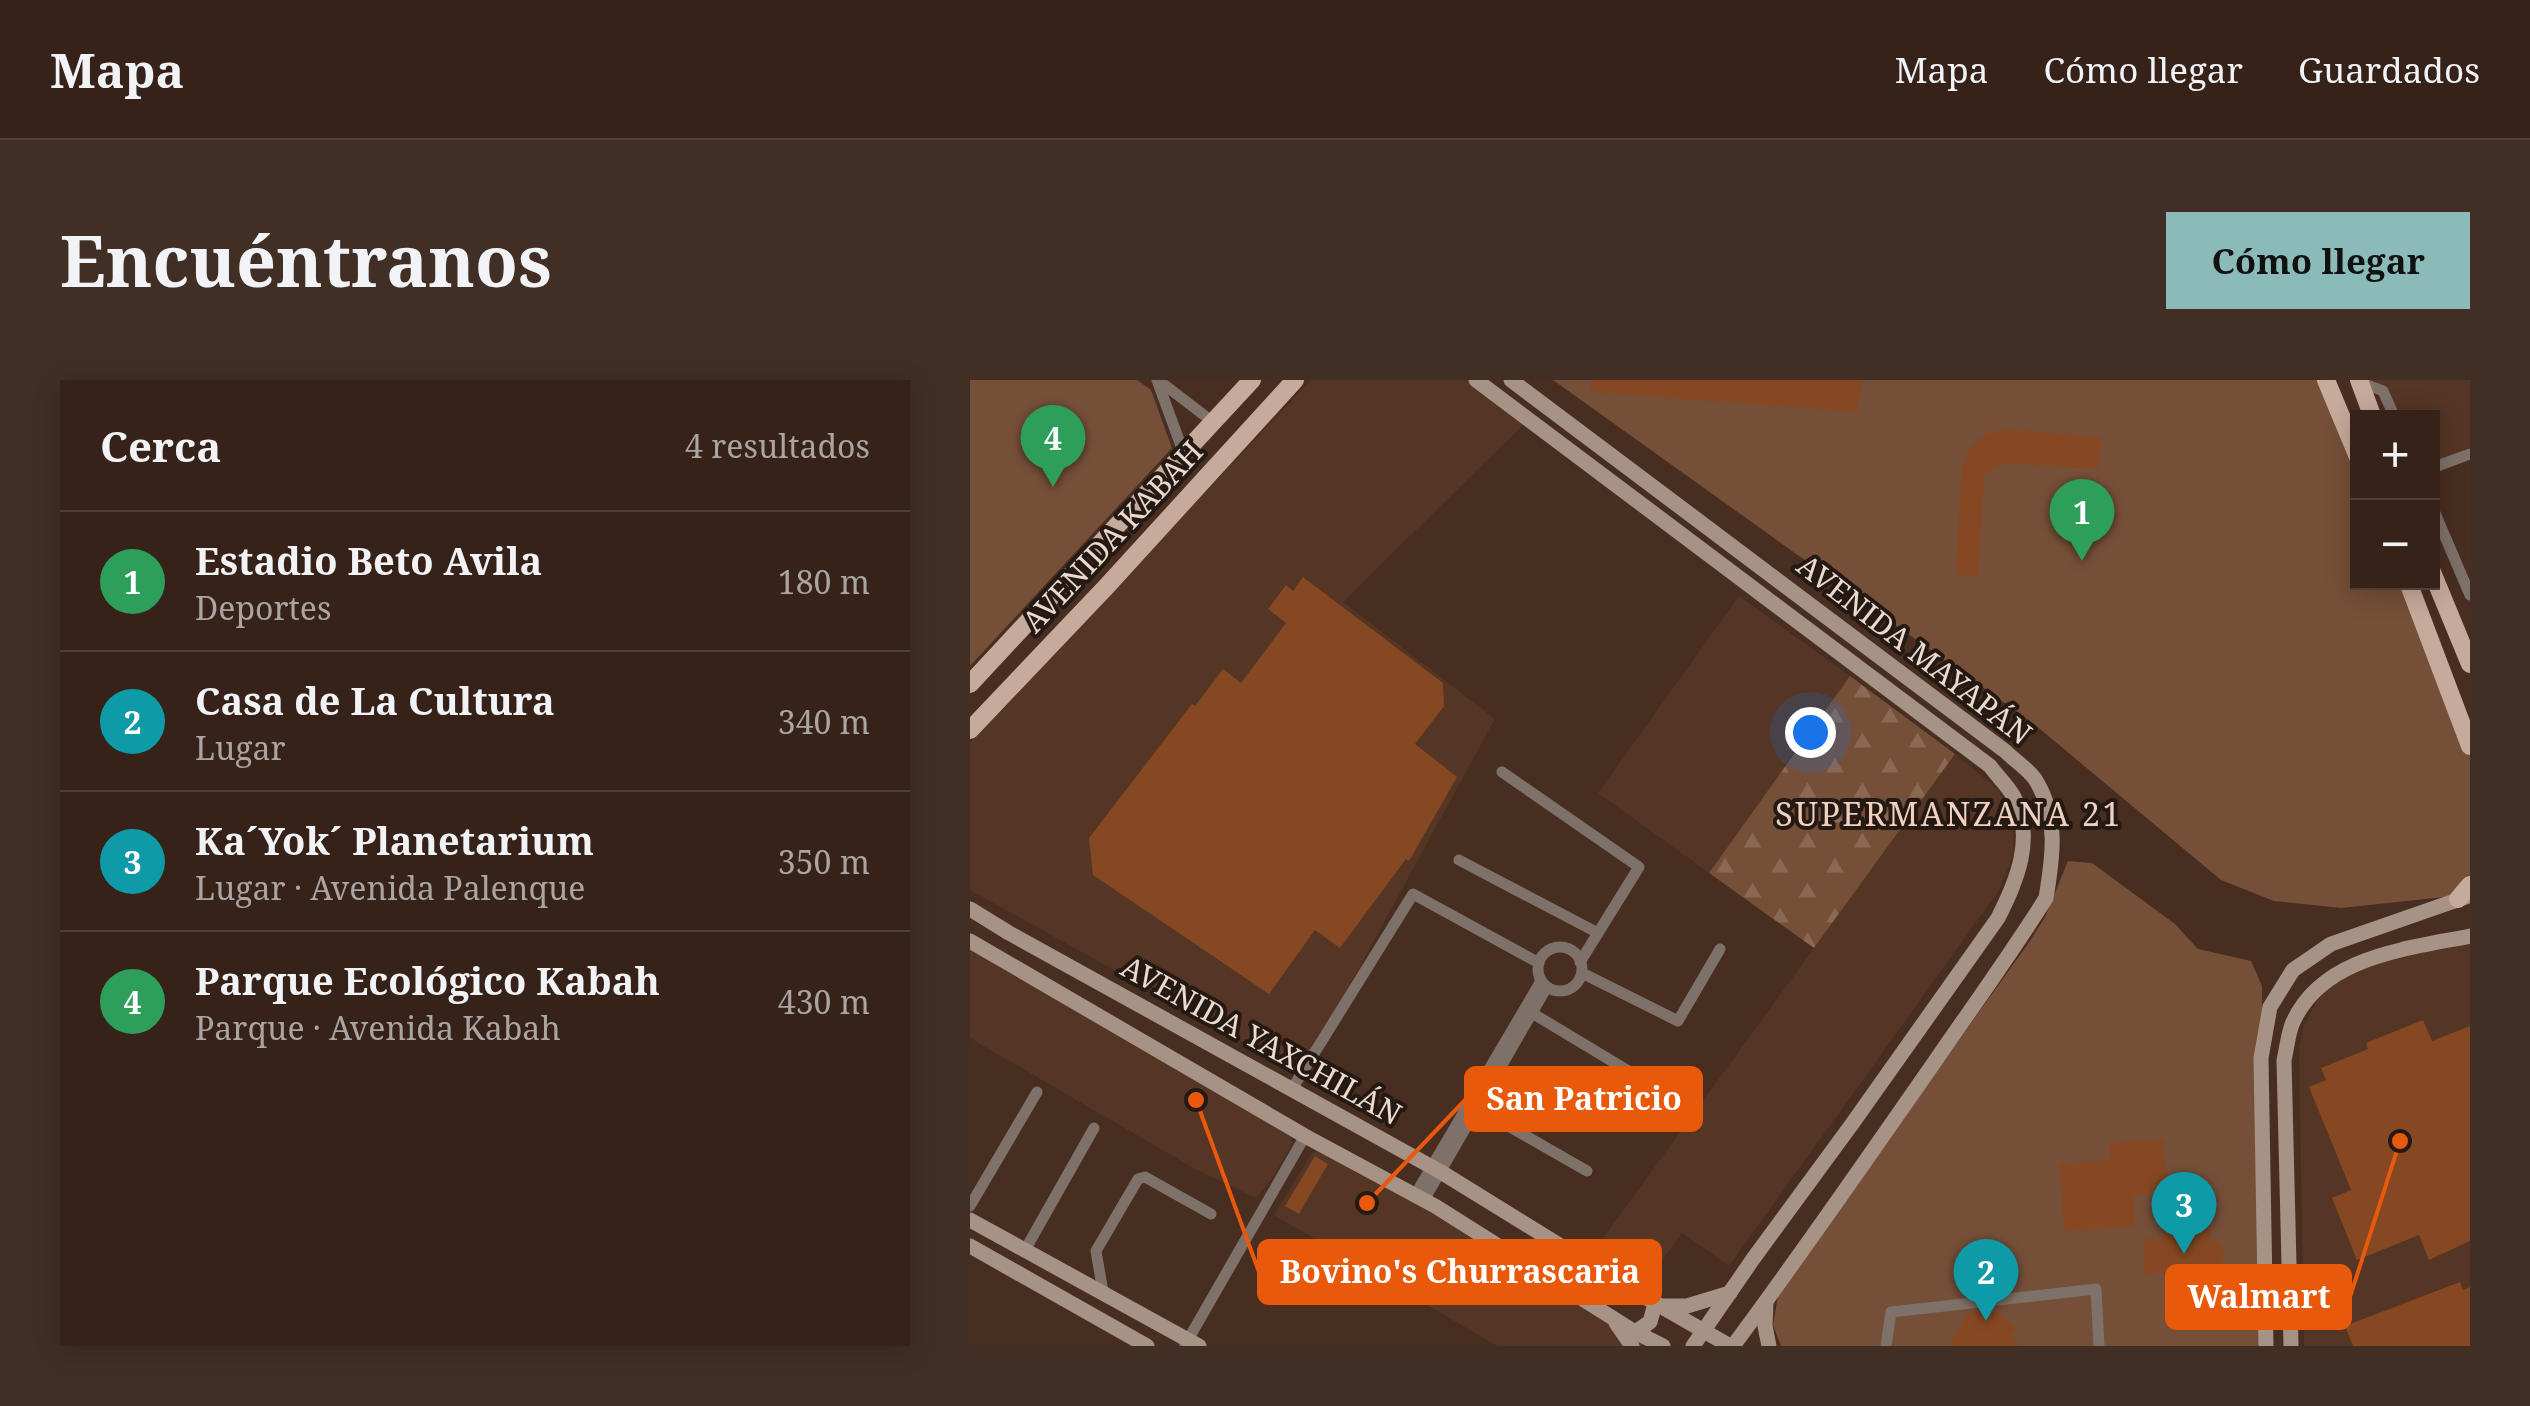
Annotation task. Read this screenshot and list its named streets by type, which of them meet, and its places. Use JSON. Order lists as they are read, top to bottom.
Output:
{
  "streets": {
    "main road": ["AVENIDA KABAH"],
    "street": ["AVENIDA MAYAPÁN", "AVENIDA YAXCHILÁN"]
  },
  "crossings": [
    ["AVENIDA MAYAPÁN", "AVENIDA YAXCHILÁN"]
  ],
  "districts": ["SUPERMANZANA 21"],
  "places": ["Bovino's Churrascaria", "Walmart", "San Patricio"],
  "page": {
    "header": "Mapa",
    "nav": ["Mapa", "Cómo llegar", "Guardados"],
    "title": "Encuéntranos",
    "buttons": "Cómo llegar",
    "heading": ["Cerca", "4 resultados"],
    "pins": [
      "4",
      "1",
      "3",
      "2"
    ],
    "map_buttons": ["+", "−"],
    "list": [
      {
        "mark": "1",
        "name": "Estadio Beto Avila",
        "note": "Deportes",
        "value": "180 m"
      },
      {
        "mark": "2",
        "name": "Casa de La Cultura",
        "note": "Lugar",
        "value": "340 m"
      },
      {
        "mark": "3",
        "name": "Ka´Yok´ Planetarium",
        "note": "Lugar · Avenida Palenque",
        "value": "350 m"
      },
      {
        "mark": "4",
        "name": "Parque Ecológico Kabah",
        "note": "Parque · Avenida Kabah",
        "value": "430 m"
      }
    ]
  }
}
